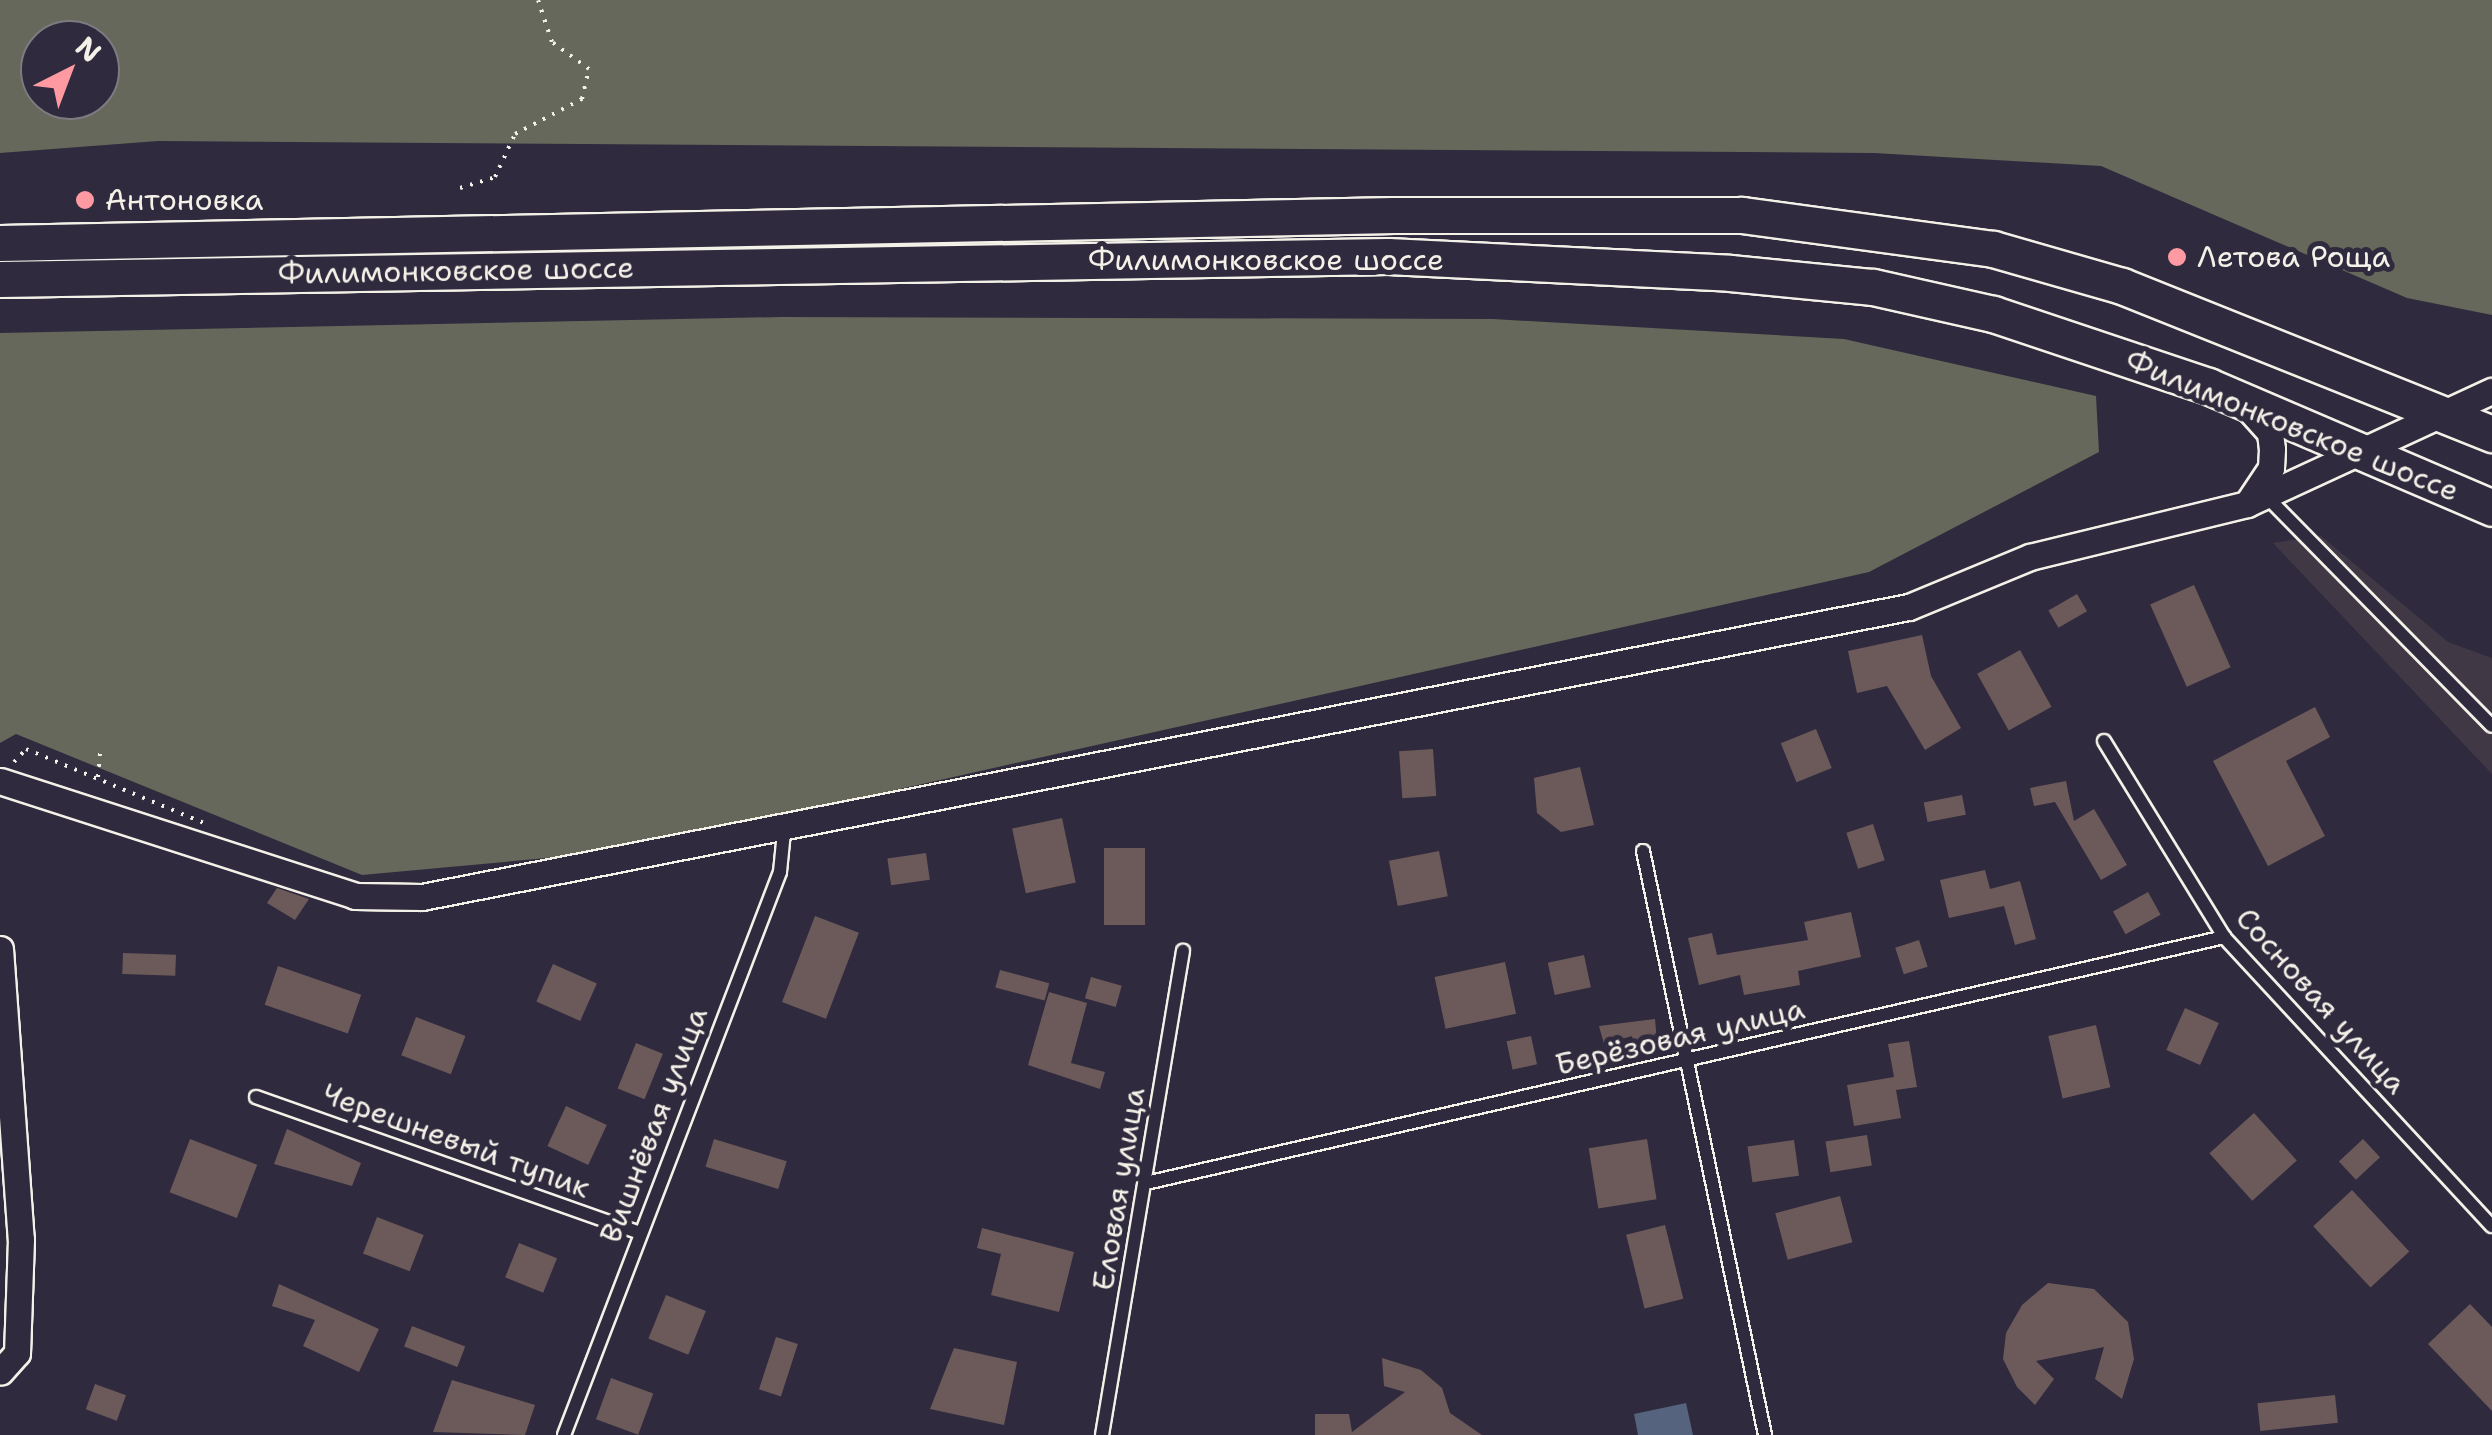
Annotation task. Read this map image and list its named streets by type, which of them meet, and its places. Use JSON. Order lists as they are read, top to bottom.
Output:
{
  "streets": {
    "main road": ["Филимонковское шоссе"],
    "lane": [
      "Сосновая улица",
      "Берёзовая улица",
      "Вишнёвая улица",
      "Черешневый тупик",
      "Еловая улица"
    ]
  },
  "crossings": [
    ["Сосновая улица", "Берёзовая улица"],
    ["Берёзовая улица", "Еловая улица"],
    ["Вишнёвая улица", "Черешневый тупик"]
  ],
  "places": ["Антоновка", "Летова Роща"],
  "north": "top right"
}
